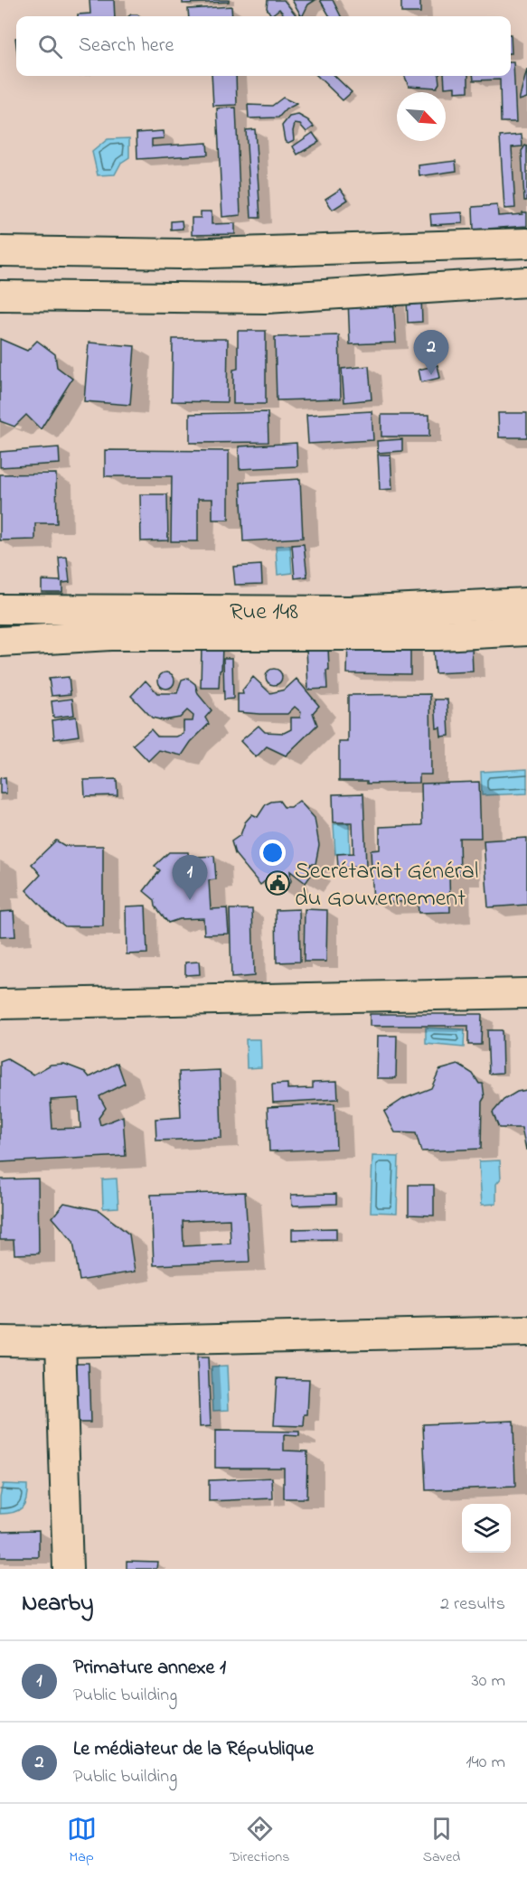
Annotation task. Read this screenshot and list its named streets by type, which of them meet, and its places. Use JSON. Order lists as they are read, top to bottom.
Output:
{
  "streets": {
    "street": ["Rue 148"]
  },
  "places": {
    "public building": ["Secrétariat Général du Gouvernement"]
  },
  "north": "bottom right",
  "page": {
    "search": "Search here",
    "pins": ["2", "1"],
    "heading": ["Nearby", "2 results"],
    "list": [
      {
        "mark": "1",
        "name": "Primature annexe 1",
        "note": "Public building",
        "value": "30 m"
      },
      {
        "mark": "2",
        "name": "Le médiateur de la République",
        "note": "Public building",
        "value": "140 m"
      }
    ],
    "nav": ["Map", "Directions", "Saved"]
  }
}
